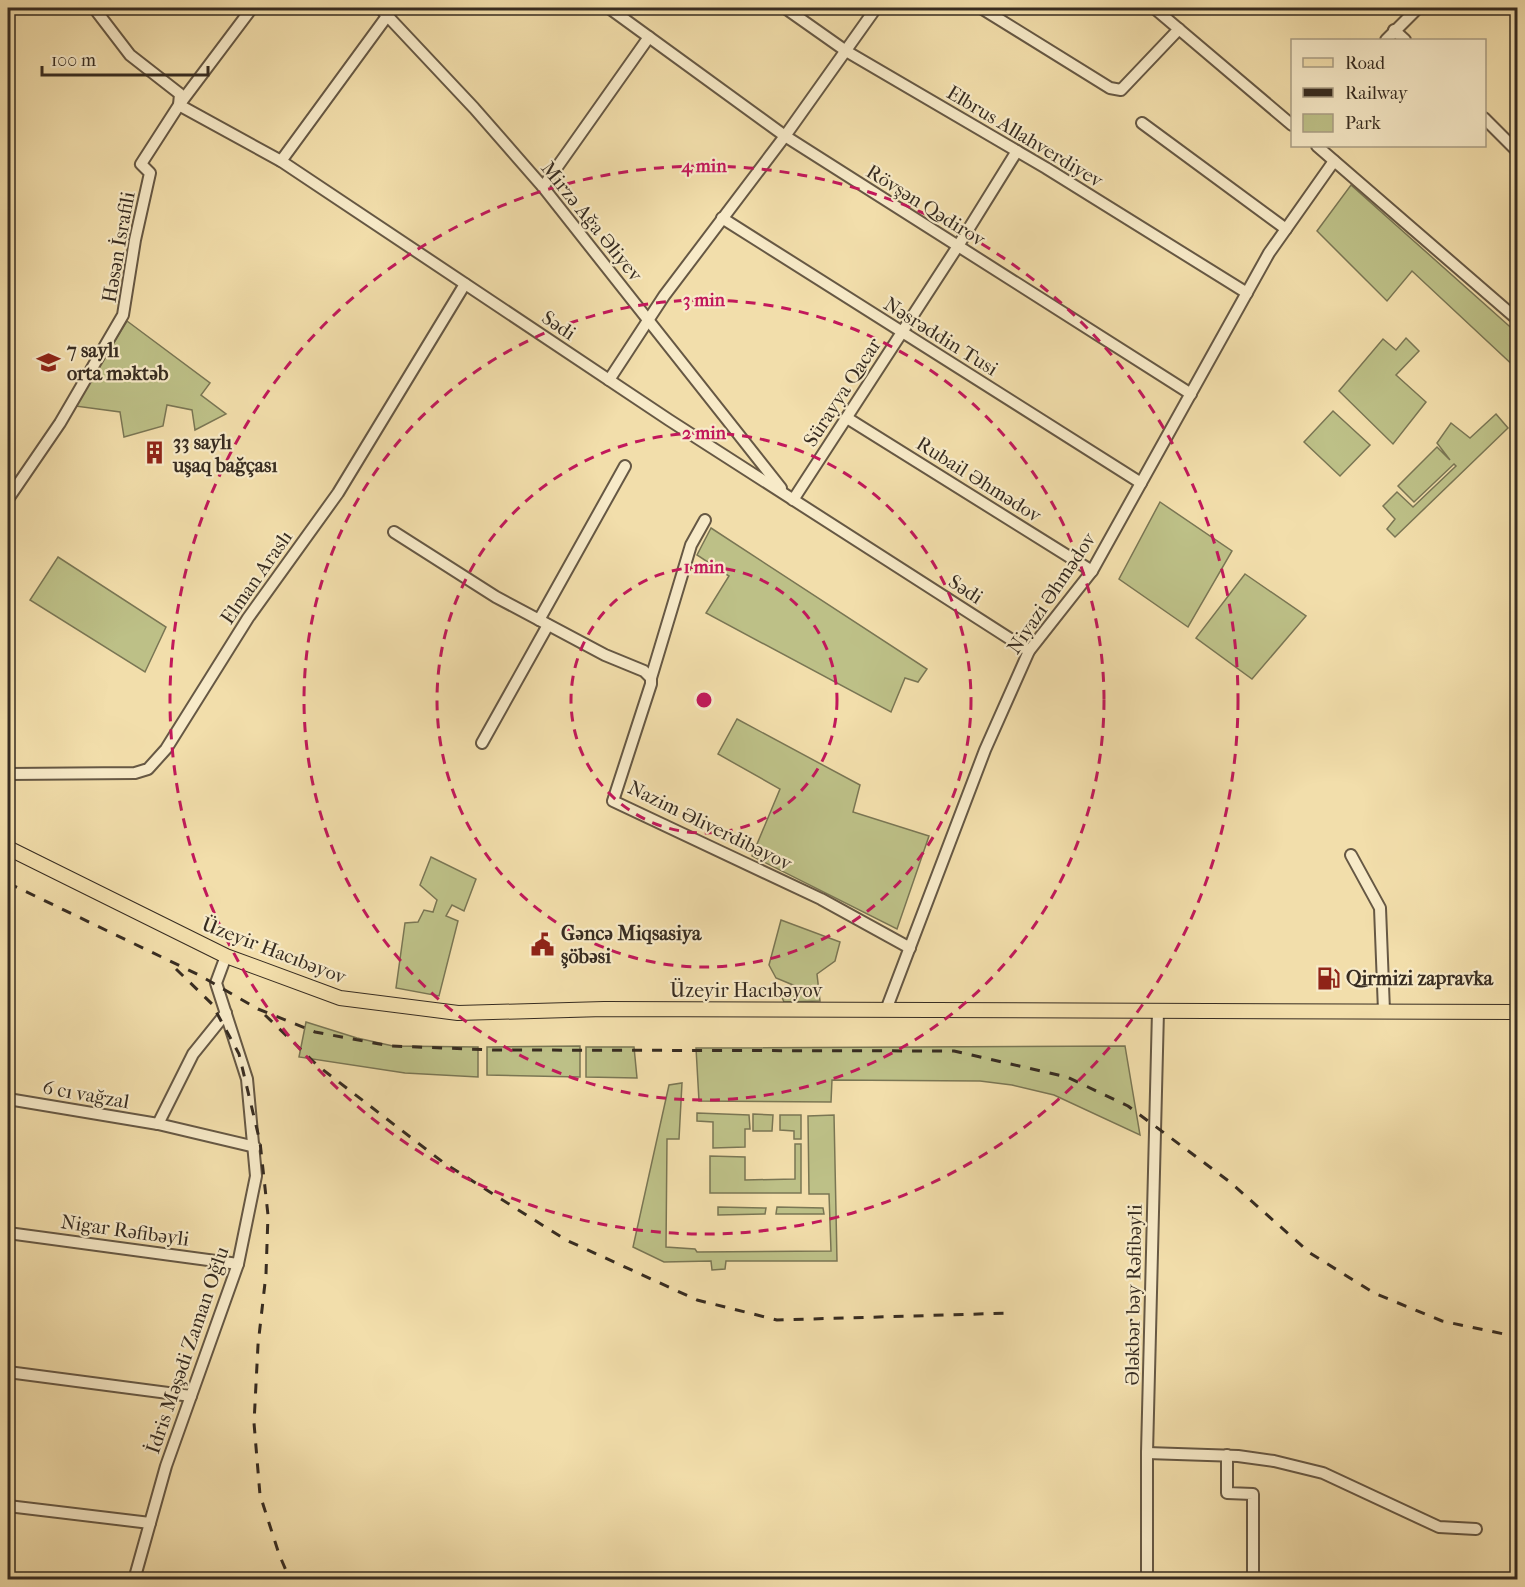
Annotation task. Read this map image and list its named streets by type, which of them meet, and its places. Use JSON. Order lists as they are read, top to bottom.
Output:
{
  "streets": {
    "main road": ["Üzeyir Hacıbəyov"],
    "street": [
      "Elbrus Allahverdiyev",
      "Rövşən Qədirov",
      "Mirzə Ağa Əliyev",
      "Həsən İsrafili",
      "Sədi",
      "Nəsrəddin Tusi",
      "Sürayya Qacar",
      "Rubail Əhmədov",
      "Elman Araslı",
      "Niyazi Əhmədov",
      "Nazim Əliverdibəyov",
      "6 cı vağzal",
      "Nigar Rəfibəyli",
      "Ələkbər bəy Rəfibəyli",
      "İdris Məşədi Zaman Oğlu"
    ]
  },
  "crossings": [
    ["Elbrus Allahverdiyev", "Sürayya Qacar"],
    ["Elbrus Allahverdiyev", "Niyazi Əhmədov"],
    ["Rövşən Qədirov", "Sürayya Qacar"],
    ["Rövşən Qədirov", "Niyazi Əhmədov"],
    ["Mirzə Ağa Əliyev", "Sədi"],
    ["Mirzə Ağa Əliyev", "Sürayya Qacar"],
    ["Həsən İsrafili", "Sədi"],
    ["Sədi", "Sürayya Qacar"],
    ["Sədi", "Elman Araslı"],
    ["Sədi", "Niyazi Əhmədov"],
    ["Nəsrəddin Tusi", "Sürayya Qacar"],
    ["Nəsrəddin Tusi", "Niyazi Əhmədov"],
    ["Sürayya Qacar", "Rubail Əhmədov"],
    ["Rubail Əhmədov", "Niyazi Əhmədov"],
    ["Niyazi Əhmədov", "Nazim Əliverdibəyov"],
    ["Niyazi Əhmədov", "Üzeyir Hacıbəyov"],
    ["Üzeyir Hacıbəyov", "Ələkbər bəy Rəfibəyli"],
    ["Üzeyir Hacıbəyov", "İdris Məşədi Zaman Oğlu"],
    ["6 cı vağzal", "İdris Məşədi Zaman Oğlu"],
    ["Nigar Rəfibəyli", "İdris Məşədi Zaman Oğlu"]
  ],
  "places": {
    "school or university": ["7 saylı orta məktəb"],
    "building": ["33 saylı uşaq bağçası"],
    "public building": ["Gəncə Miqsasiya şöbəsi"],
    "fuel station": ["Qirmizi zapravka"]
  },
  "legend": ["Road", "Railway", "Park"],
  "scale_bar": "100 m",
  "rings": [
    "4 min",
    "3 min",
    "2 min",
    "1 min"
  ]
}
